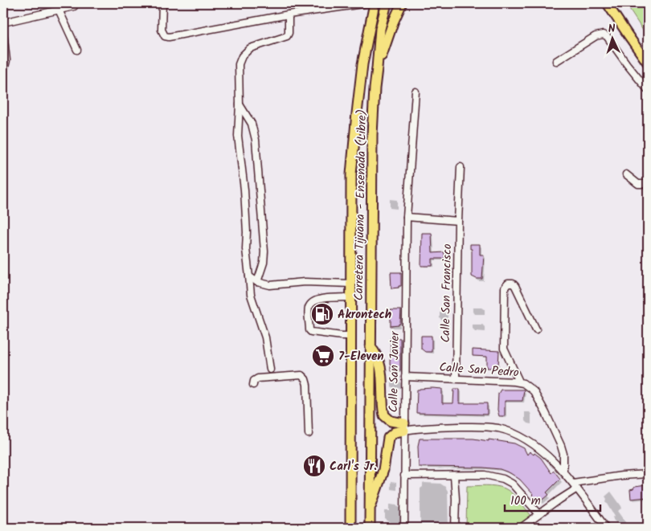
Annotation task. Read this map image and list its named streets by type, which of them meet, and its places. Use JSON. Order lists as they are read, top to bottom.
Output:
{
  "streets": {
    "highway": ["Carretera Tijuana - Ensenada (Libre)"],
    "street": ["Calle San Francisco", "Calle San Pedro", "Calle San Javier"]
  },
  "crossings": [
    ["Calle San Francisco", "Calle San Pedro"],
    ["Calle San Pedro", "Calle San Javier"]
  ],
  "places": {
    "fuel station": ["Akrontech"],
    "supermarket": ["7-Eleven"],
    "restaurant": ["Carl's Jr."]
  },
  "scale_bar": "100 m",
  "north": "top"
}
